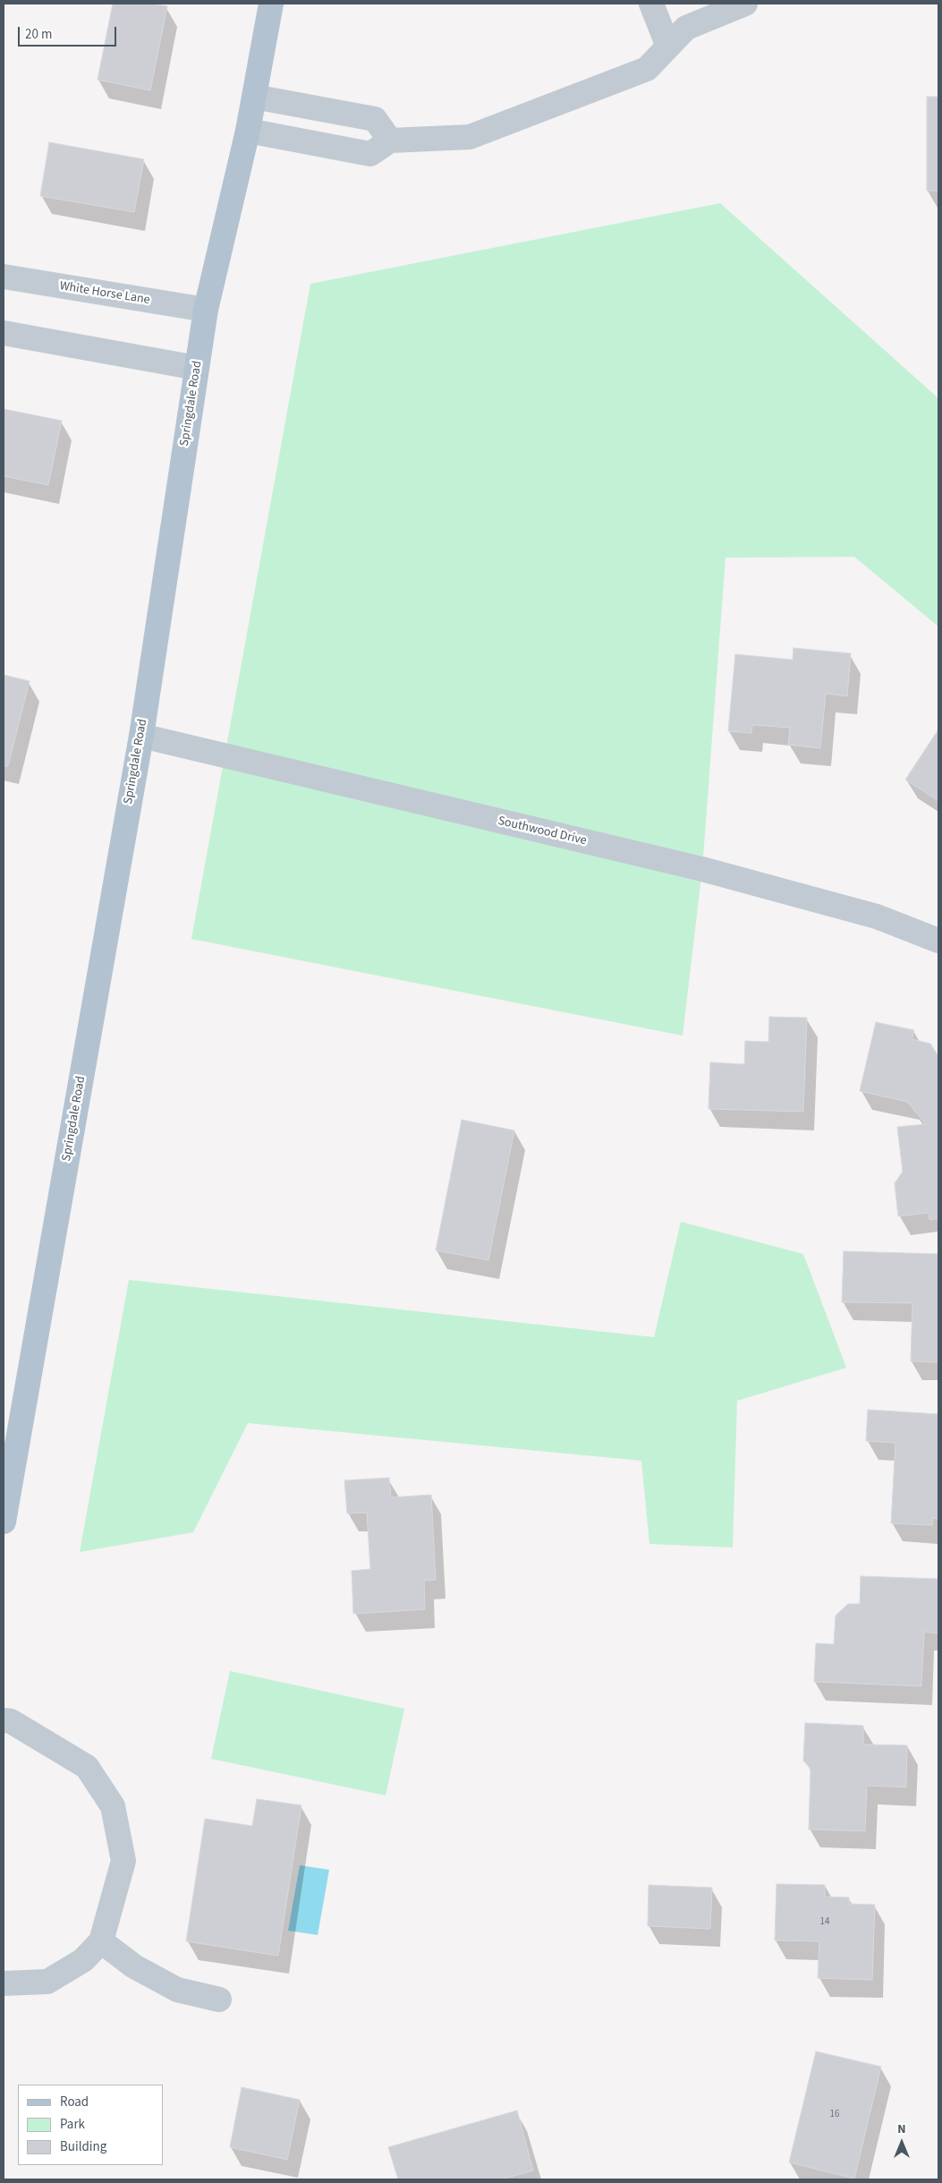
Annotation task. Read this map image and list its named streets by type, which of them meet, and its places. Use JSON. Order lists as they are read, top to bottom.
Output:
{
  "streets": {
    "main road": ["Springdale Road"],
    "street": ["White Horse Lane", "Southwood Drive"]
  },
  "crossings": [
    ["White Horse Lane", "Springdale Road"],
    ["Springdale Road", "Southwood Drive"]
  ],
  "house_numbers": ["14", "16"],
  "legend": ["Road", "Park", "Building"],
  "scale_bar": "20 m",
  "north": "top"
}
